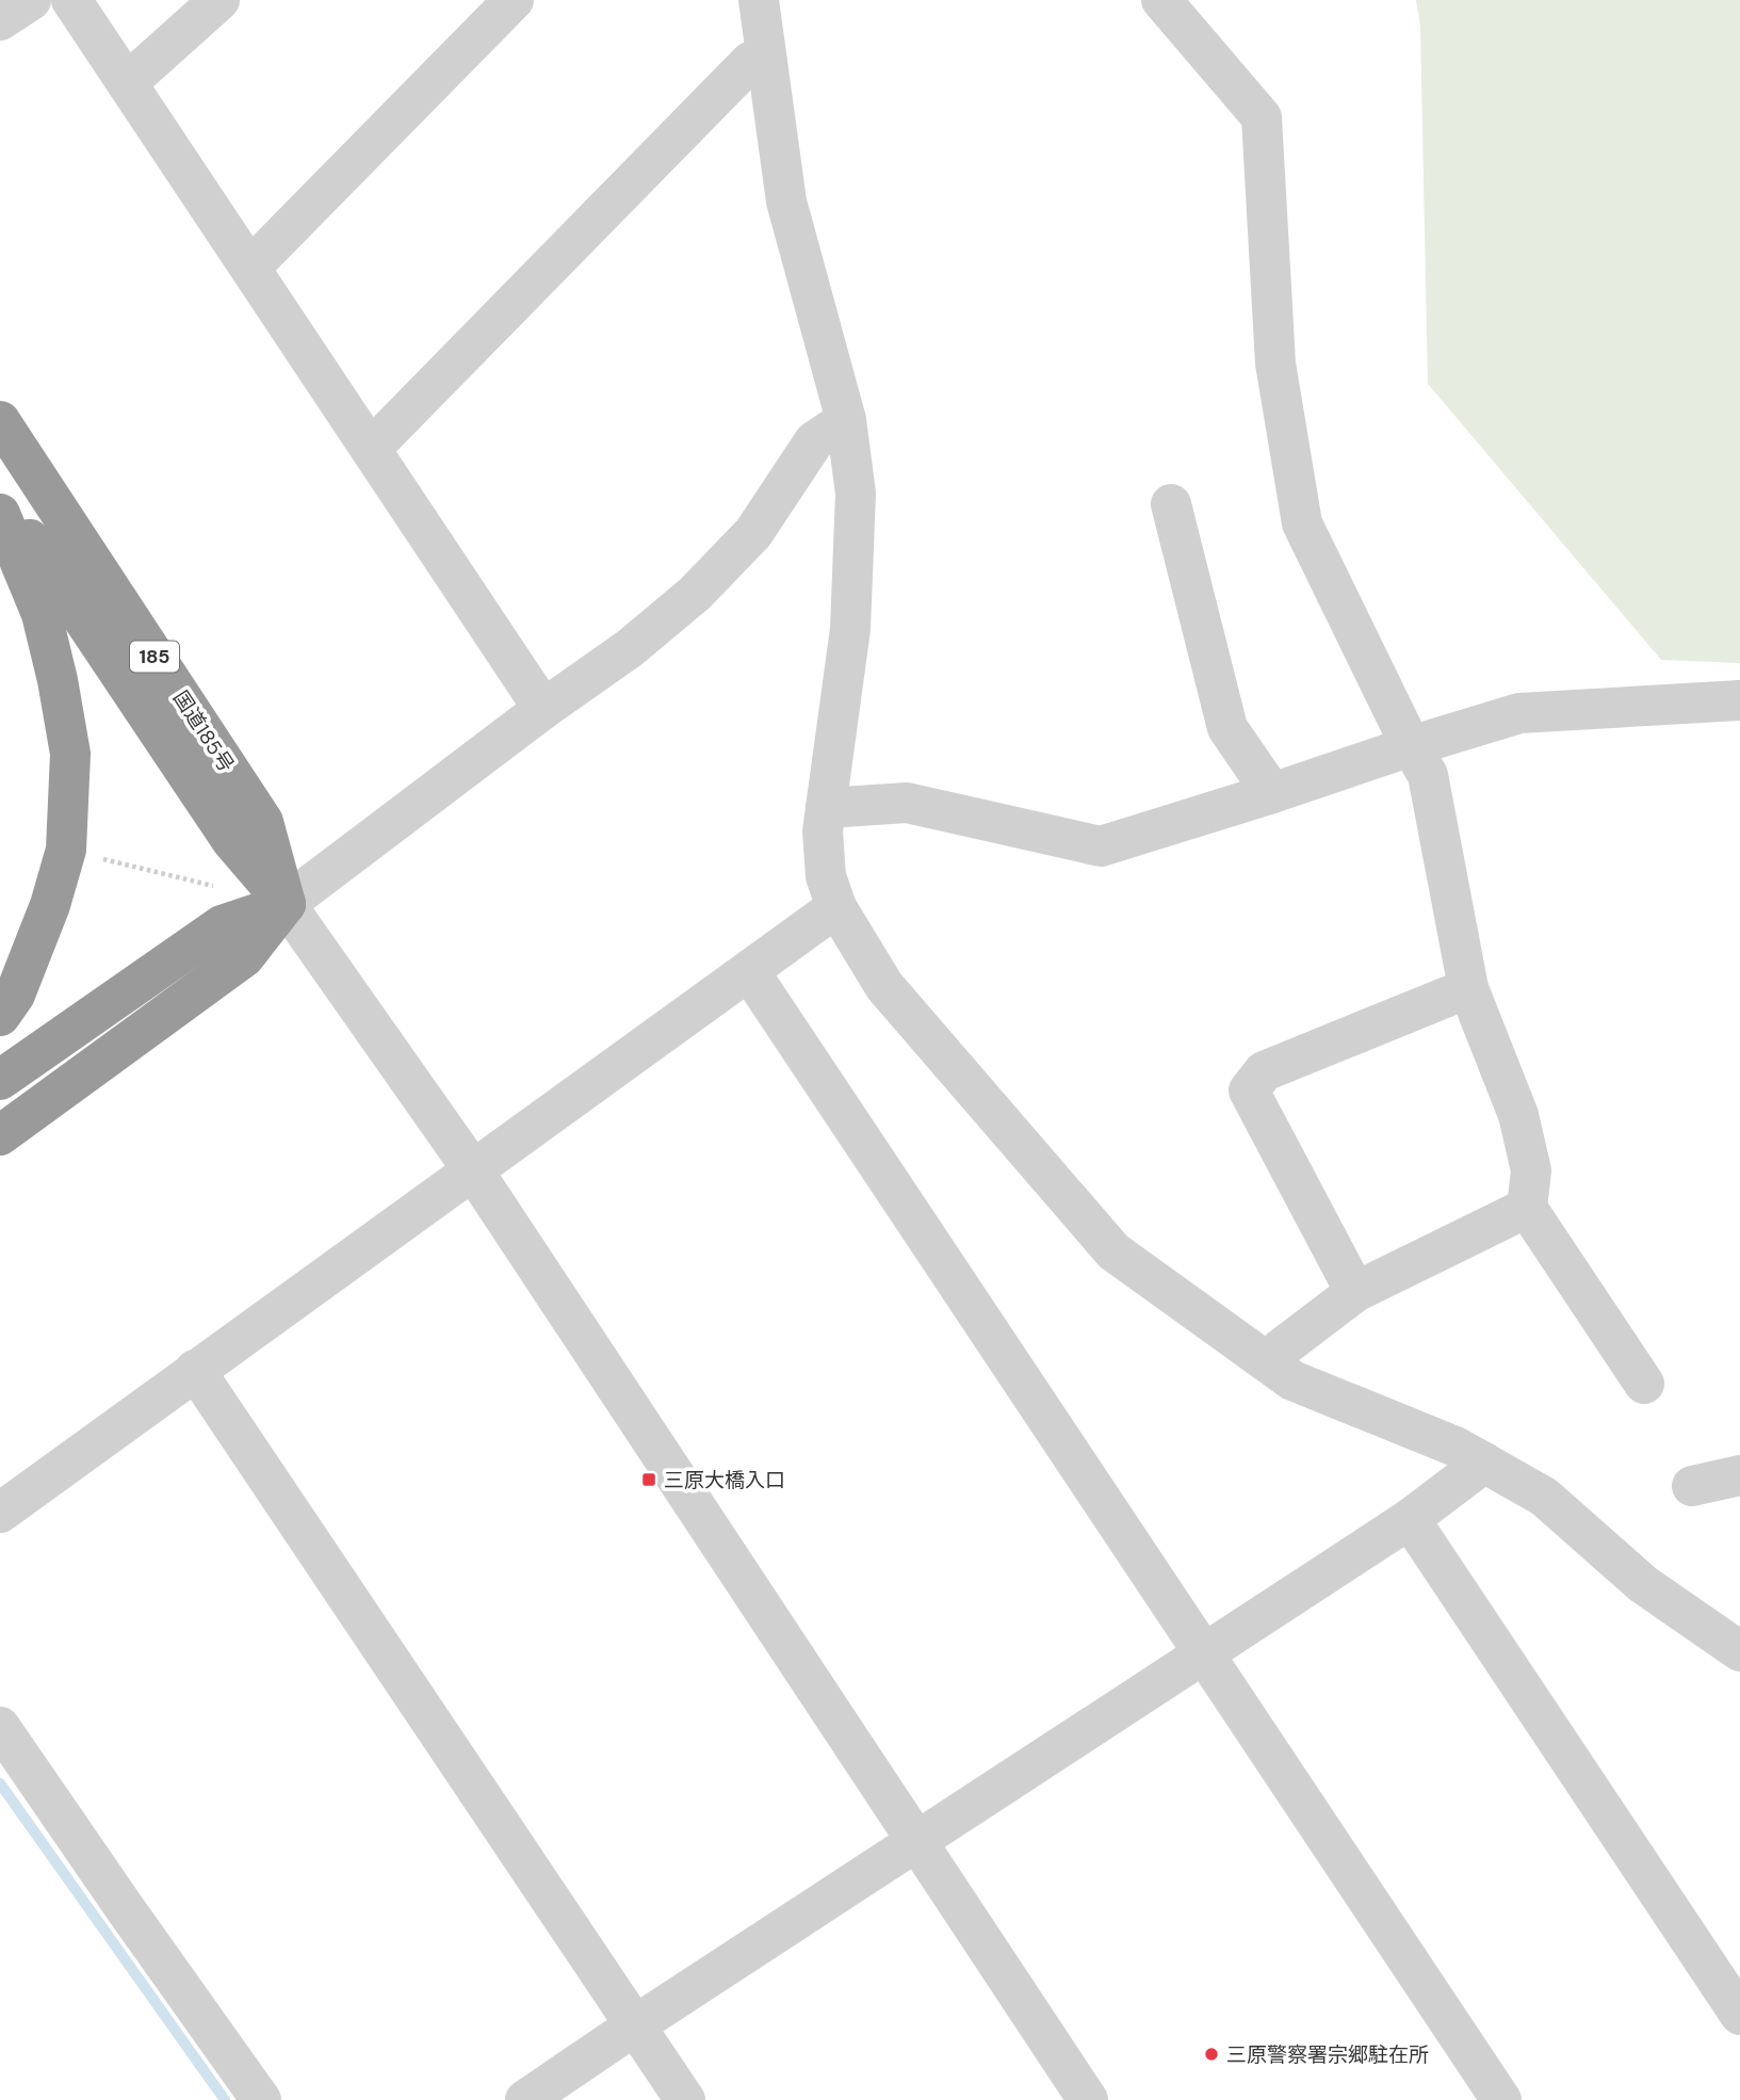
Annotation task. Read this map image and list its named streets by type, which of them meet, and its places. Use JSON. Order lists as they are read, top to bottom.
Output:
{
  "streets": {
    "highway": ["185", "国道185号"]
  },
  "places": {
    "transit": ["三原大橋入口"],
    "other": ["三原警察署宗郷駐在所"]
  }
}
